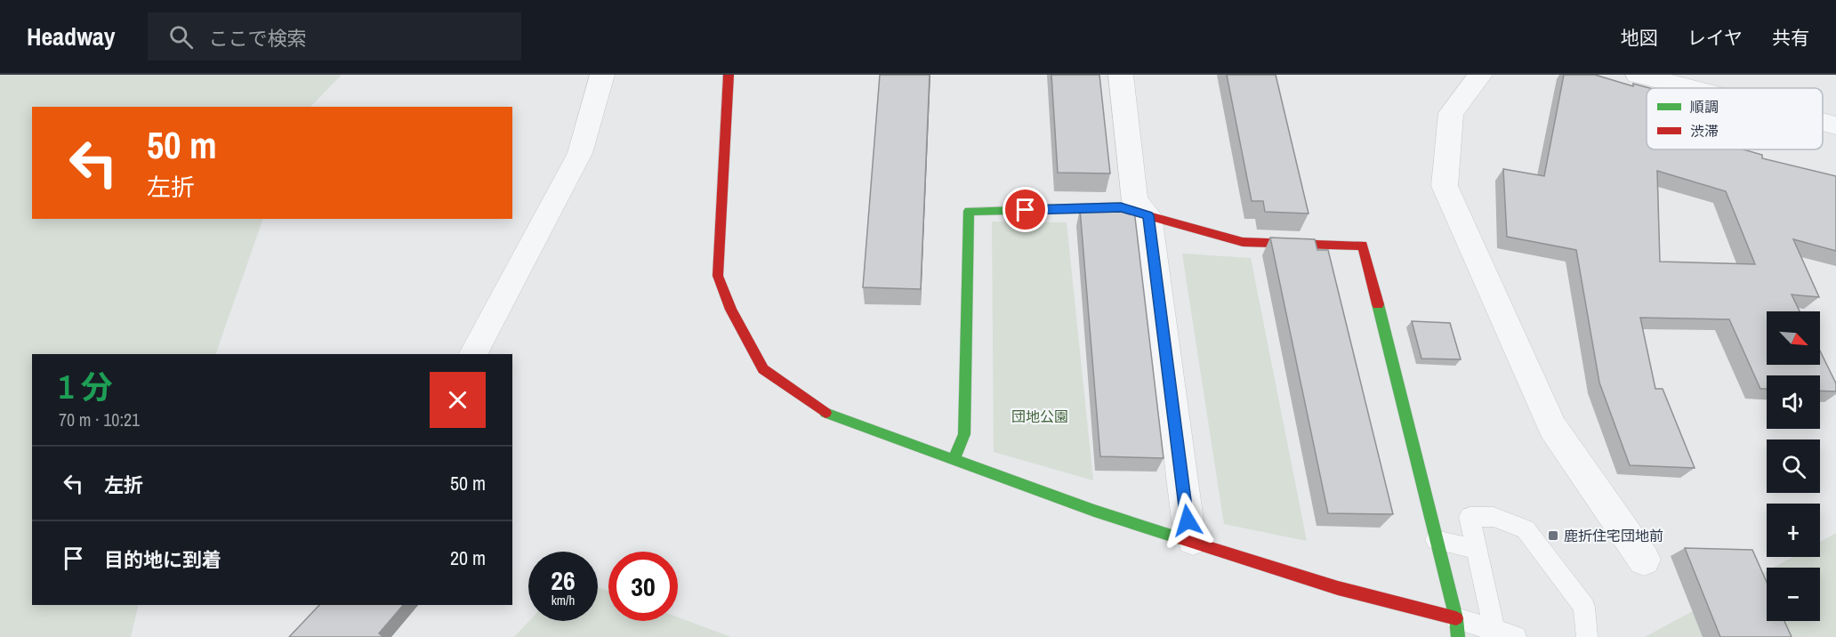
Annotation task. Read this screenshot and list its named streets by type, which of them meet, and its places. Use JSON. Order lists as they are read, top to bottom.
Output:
{
  "parks": ["団地公園"],
  "places": {
    "transit": ["鹿折住宅団地前"]
  },
  "legend": ["順調", "渋滞"],
  "north": "bottom right",
  "page": {
    "header": "Headway",
    "search": "ここで検索",
    "nav": ["地図", "レイヤ", "共有"],
    "turn": ["50 m", "左折"],
    "map_buttons": ["+", "−"],
    "heading": ["1 分", "70 m · 10:21"],
    "list": [
      {
        "name": "左折",
        "value": "50 m"
      },
      {
        "name": "目的地に到着",
        "value": "20 m"
      }
    ],
    "speed": "26 km/h",
    "limit": "30"
  }
}
